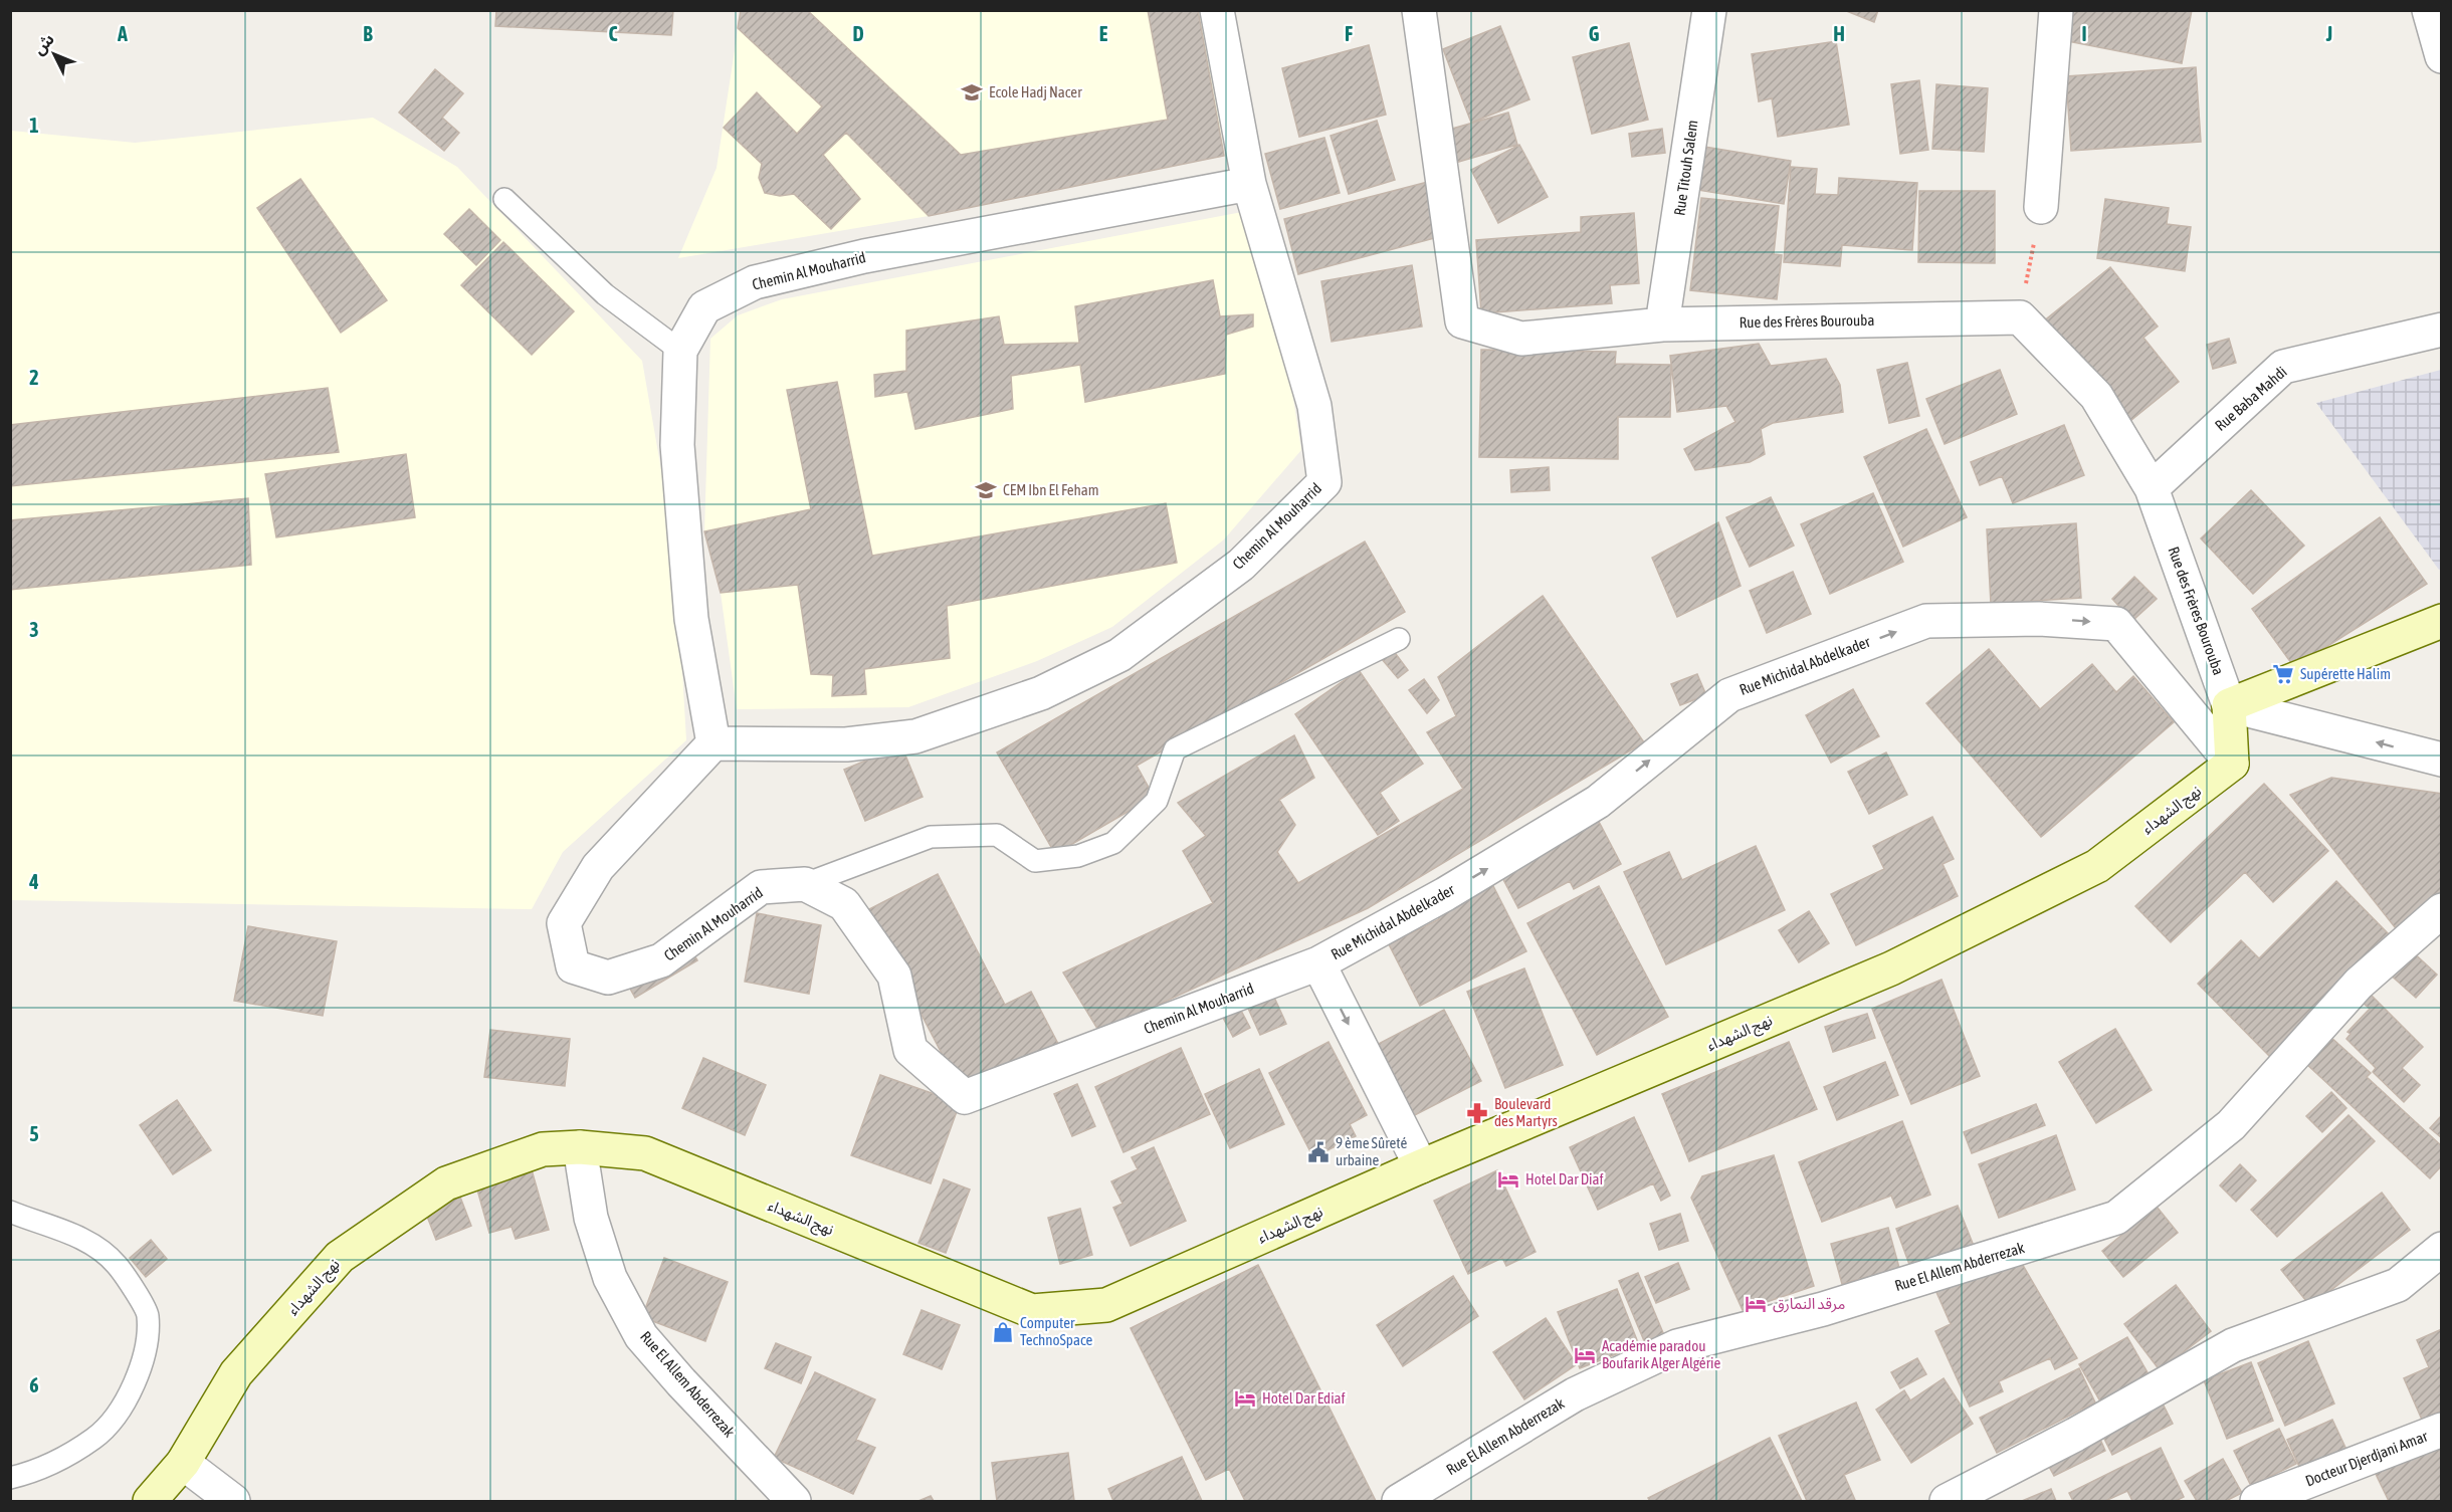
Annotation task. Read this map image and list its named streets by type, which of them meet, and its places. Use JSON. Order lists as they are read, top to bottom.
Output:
{
  "streets": {
    "main road": ["نهج الشهداء"],
    "street": [
      "Rue Titouh Salem",
      "Chemin Al Mouharrid",
      "Rue des Frères Bourouba",
      "Rue Baba Mahdi",
      "Rue Michidal Abdelkader",
      "Rue El Allem Abderrezak",
      "Docteur Djerdjani Amar"
    ]
  },
  "crossings": [
    ["Rue Titouh Salem", "Rue des Frères Bourouba"],
    ["Chemin Al Mouharrid", "Rue Michidal Abdelkader"],
    ["Rue des Frères Bourouba", "Rue Baba Mahdi"],
    ["Rue Michidal Abdelkader", "نهج الشهداء"],
    ["نهج الشهداء", "Rue El Allem Abderrezak"]
  ],
  "one_way": ["Rue Michidal Abdelkader"],
  "places": {
    "school or university": ["Ecole Hadj Nacer", "CEM Ibn El Feham"],
    "supermarket": ["Supérette Halim"],
    "pharmacy": ["Boulevard des Martyrs"],
    "public building": ["9 ème Sûreté urbaine"],
    "hotel": [
      "Hotel Dar Diaf",
      "مرقد النمارق",
      "Académie paradou Boufarik Alger Algérie",
      "Hotel Dar Ediaf"
    ],
    "shop": ["Computer TechnoSpace"]
  },
  "north": "top left",
  "grid": {
    "columns": [
      "A",
      "B",
      "C",
      "D",
      "E",
      "F",
      "G",
      "H",
      "I",
      "J"
    ],
    "rows": [
      "1",
      "2",
      "3",
      "4",
      "5",
      "6"
    ]
  }
}
